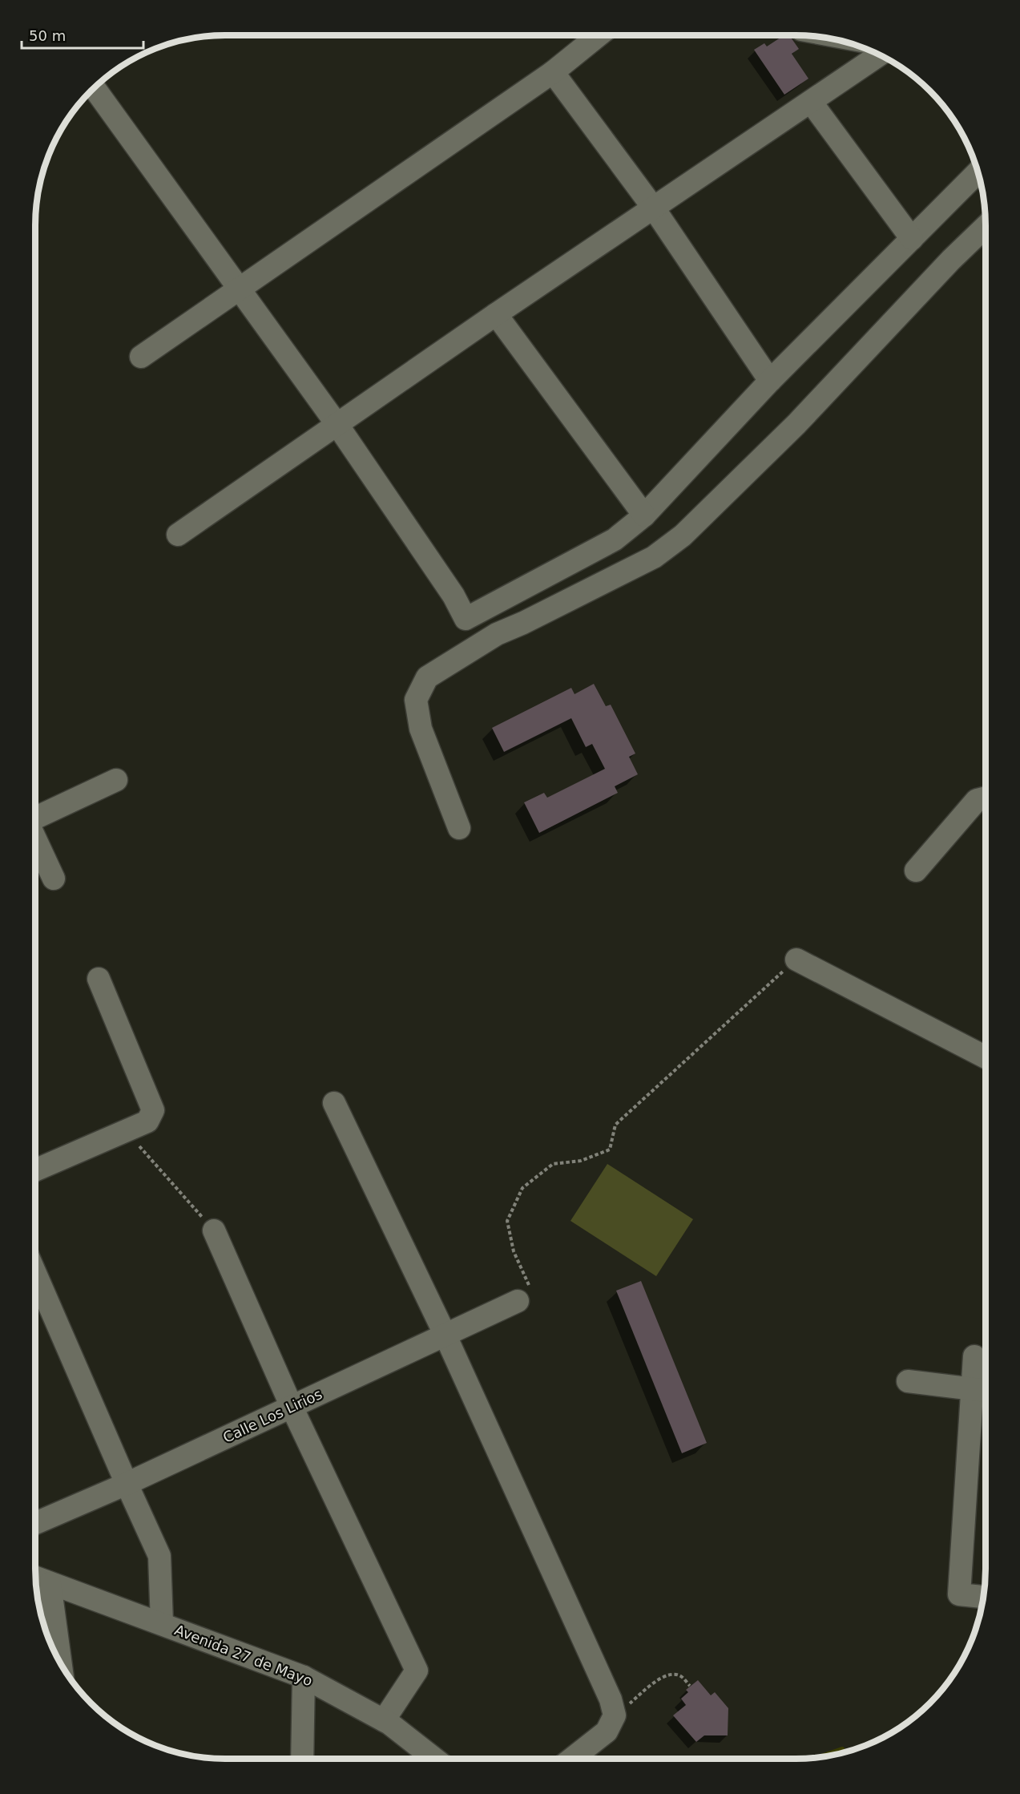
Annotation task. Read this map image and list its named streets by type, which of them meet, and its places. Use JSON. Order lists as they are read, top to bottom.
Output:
{
  "streets": {
    "street": ["Calle Los Lirios", "Avenida 27 de Mayo"]
  },
  "scale_bar": "50 m"
}
